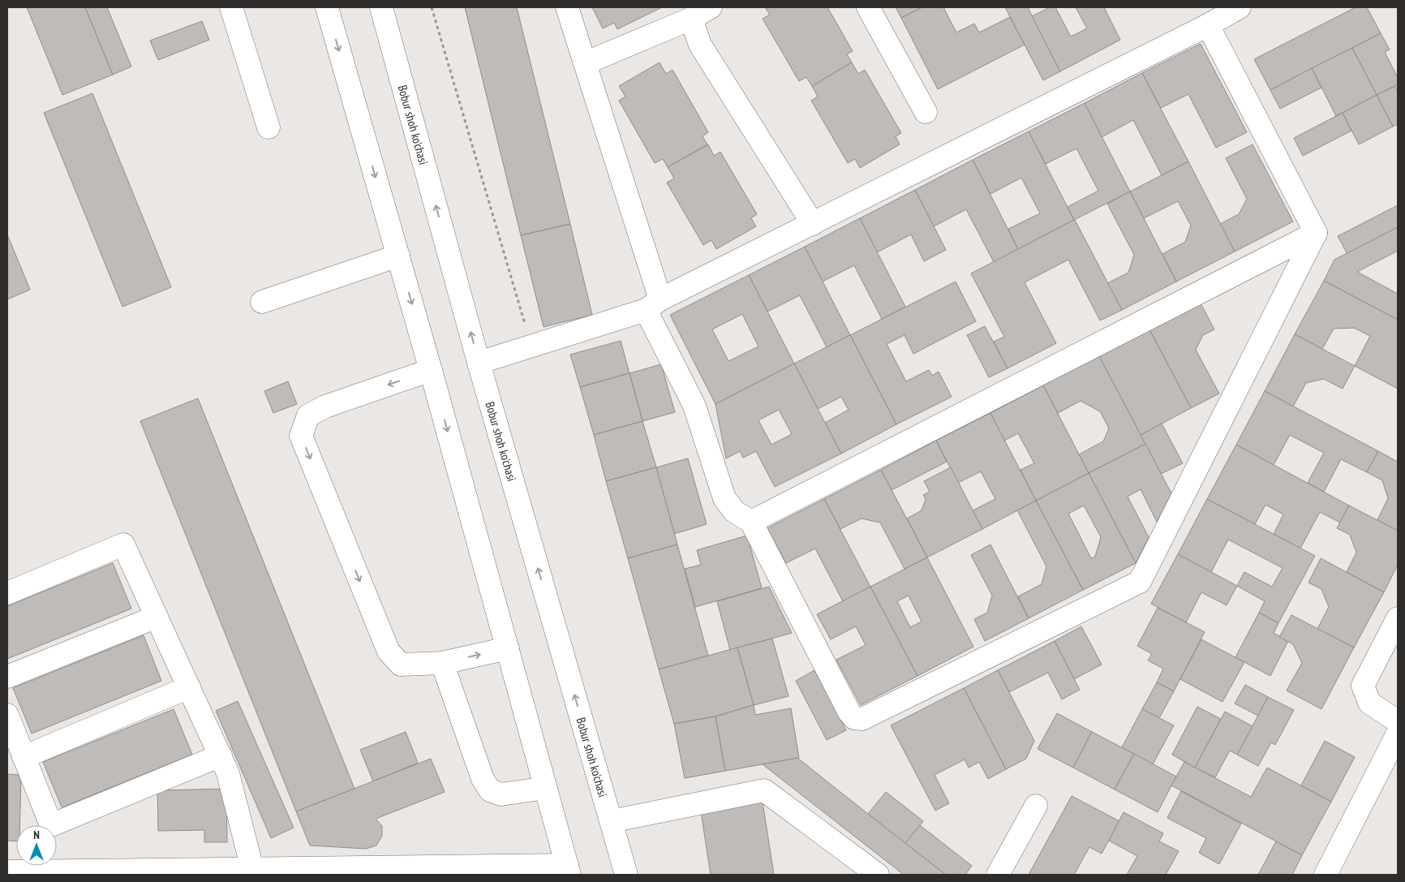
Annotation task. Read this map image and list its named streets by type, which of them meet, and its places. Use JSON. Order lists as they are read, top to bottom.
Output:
{
  "streets": {
    "street": ["Bobur shoh ko'chasi"]
  },
  "north": "top"
}
